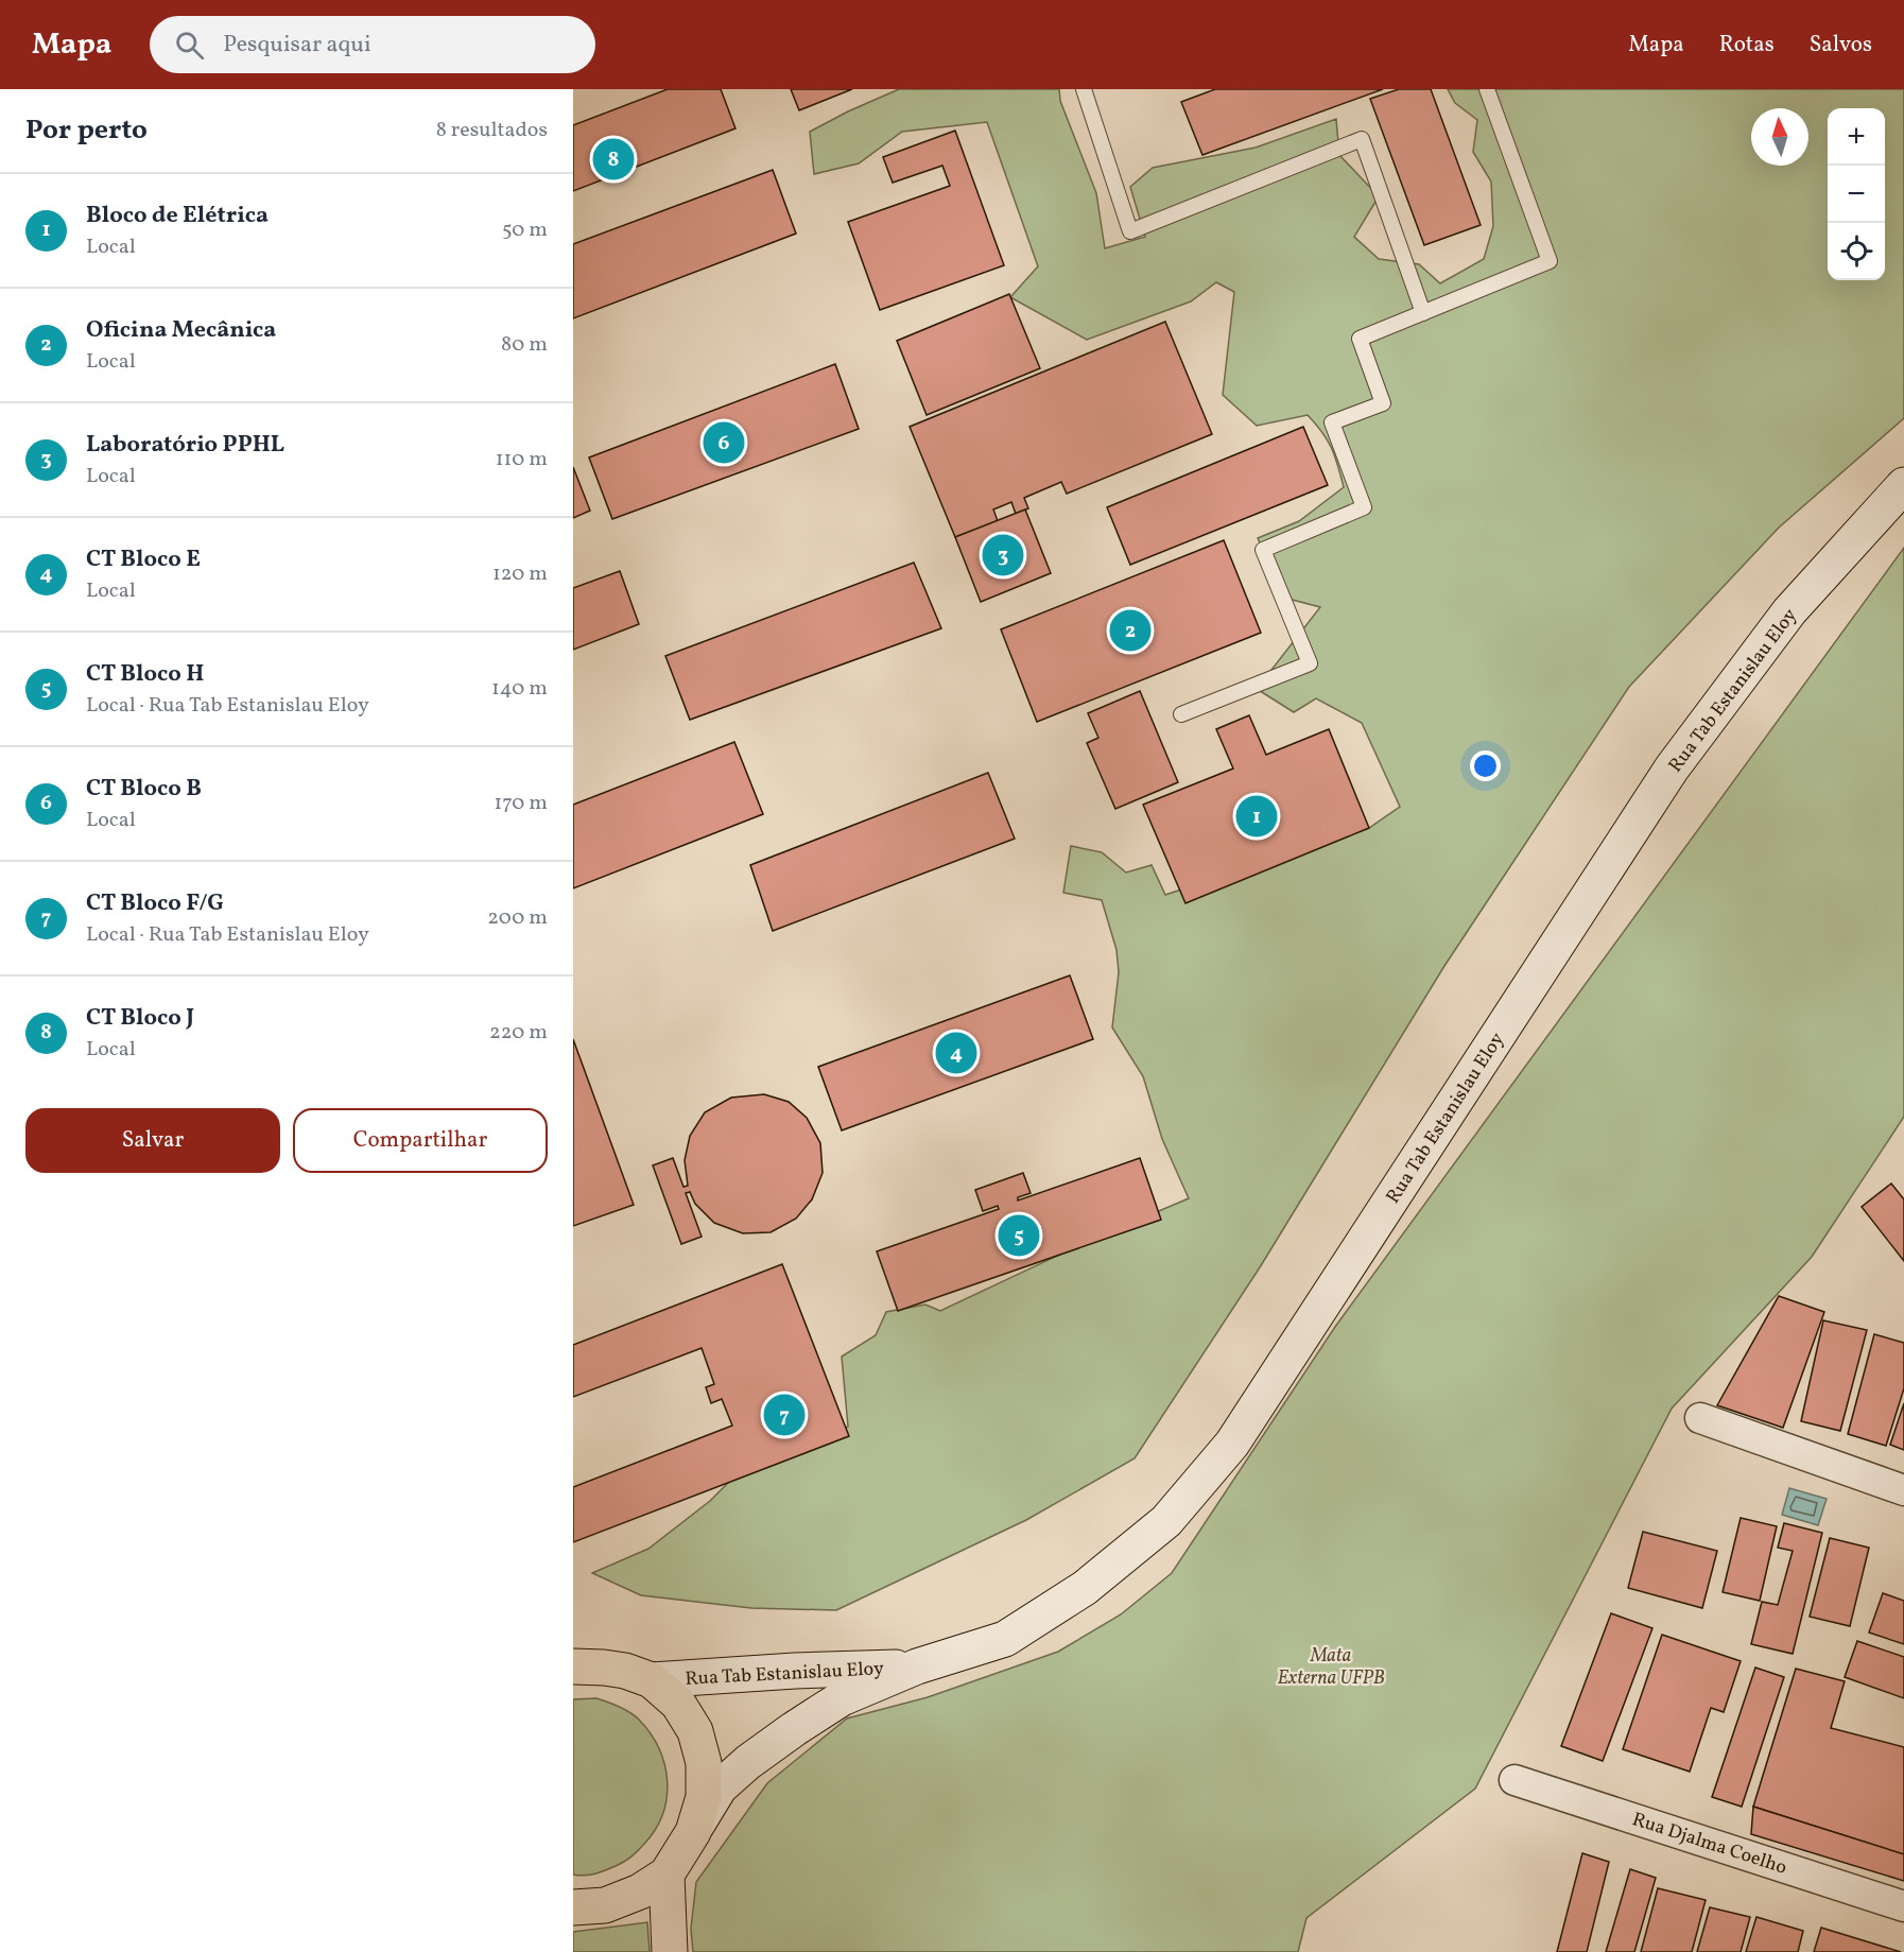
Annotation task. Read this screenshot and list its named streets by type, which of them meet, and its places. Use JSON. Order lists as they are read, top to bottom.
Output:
{
  "streets": {
    "street": ["Rua Tab Estanislau Eloy", "Rua Djalma Coelho"]
  },
  "parks": ["Mata Externa UFPB"],
  "north": "top",
  "page": {
    "header": "Mapa",
    "search": "Pesquisar aqui",
    "nav": ["Mapa", "Rotas", "Salvos"],
    "heading": ["Por perto", "8 resultados"],
    "map_buttons": ["+", "−"],
    "pins": [
      "8",
      "6",
      "3",
      "2",
      "1",
      "4",
      "5",
      "7"
    ],
    "list": [
      {
        "mark": "1",
        "name": "Bloco de Elétrica",
        "note": "Local",
        "value": "50 m"
      },
      {
        "mark": "2",
        "name": "Oficina Mecânica",
        "note": "Local",
        "value": "80 m"
      },
      {
        "mark": "3",
        "name": "Laboratório PPHL",
        "note": "Local",
        "value": "110 m"
      },
      {
        "mark": "4",
        "name": "CT Bloco E",
        "note": "Local",
        "value": "120 m"
      },
      {
        "mark": "5",
        "name": "CT Bloco H",
        "note": "Local · Rua Tab Estanislau Eloy",
        "value": "140 m"
      },
      {
        "mark": "6",
        "name": "CT Bloco B",
        "note": "Local",
        "value": "170 m"
      },
      {
        "mark": "7",
        "name": "CT Bloco F/G",
        "note": "Local · Rua Tab Estanislau Eloy",
        "value": "200 m"
      },
      {
        "mark": "8",
        "name": "CT Bloco J",
        "note": "Local",
        "value": "220 m"
      }
    ],
    "buttons": ["Salvar", "Compartilhar"]
  }
}
